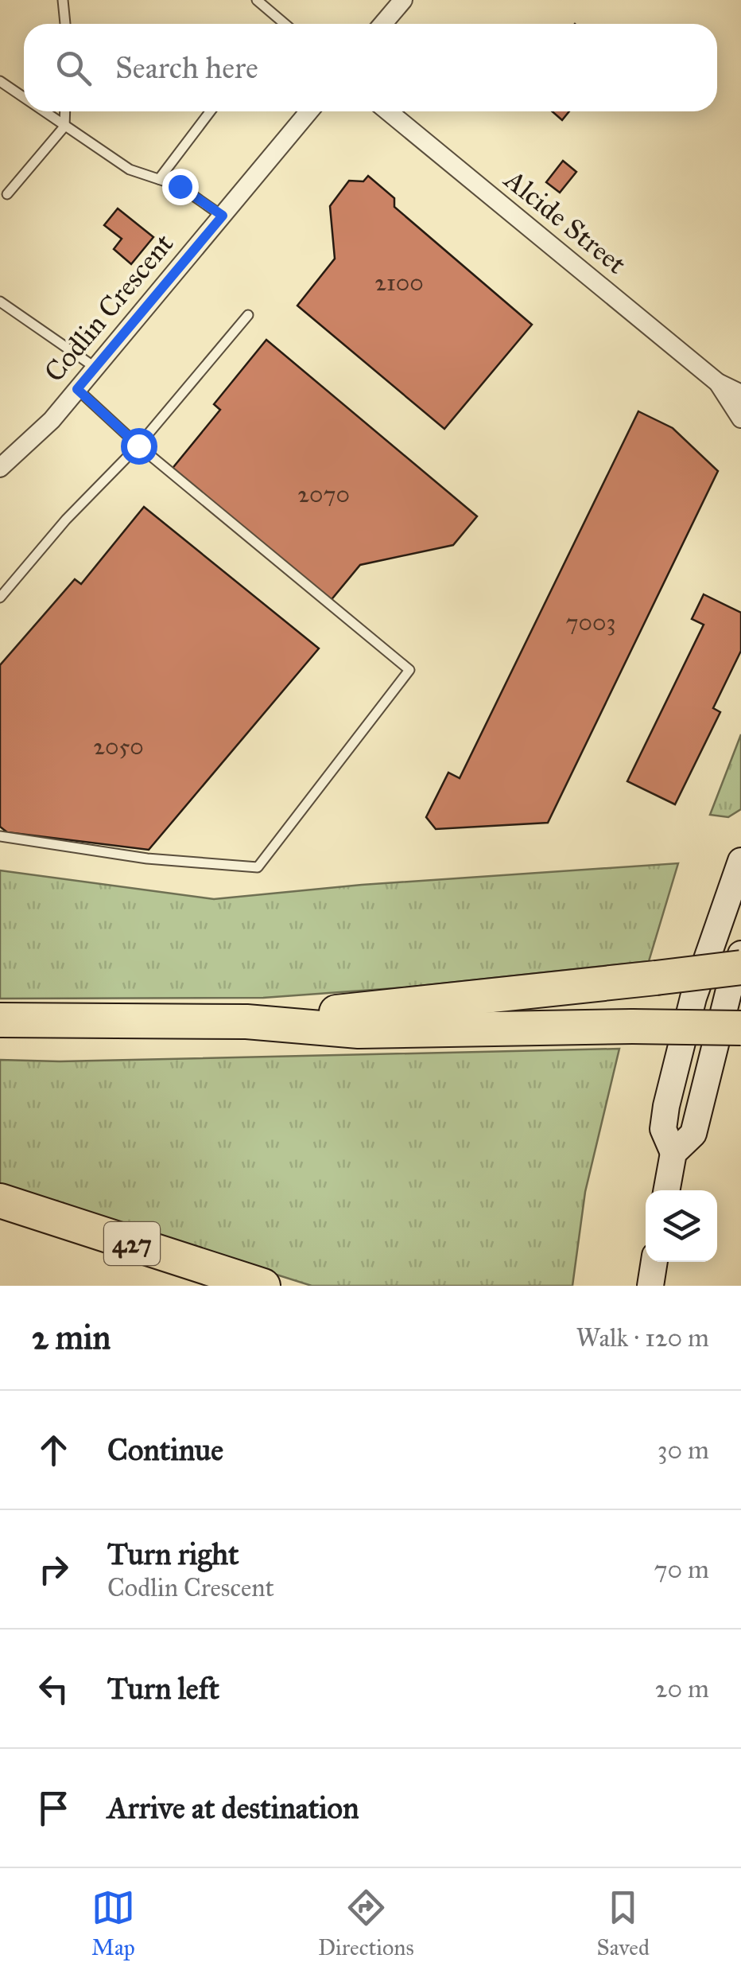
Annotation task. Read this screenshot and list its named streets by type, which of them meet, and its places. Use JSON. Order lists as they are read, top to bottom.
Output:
{
  "streets": {
    "highway": ["427"],
    "street": ["Alcide Street", "Codlin Crescent"]
  },
  "house_numbers": [
    "2100",
    "2070",
    "7003",
    "2050"
  ],
  "page": {
    "search": "Search here",
    "heading": ["2 min", "Walk · 120 m"],
    "list": [
      ["Continue", "30 m"],
      ["Turn right", "Codlin Crescent", "70 m"],
      ["Turn left", "20 m"],
      "Arrive at destination"
    ],
    "nav": ["Map", "Directions", "Saved"]
  }
}
